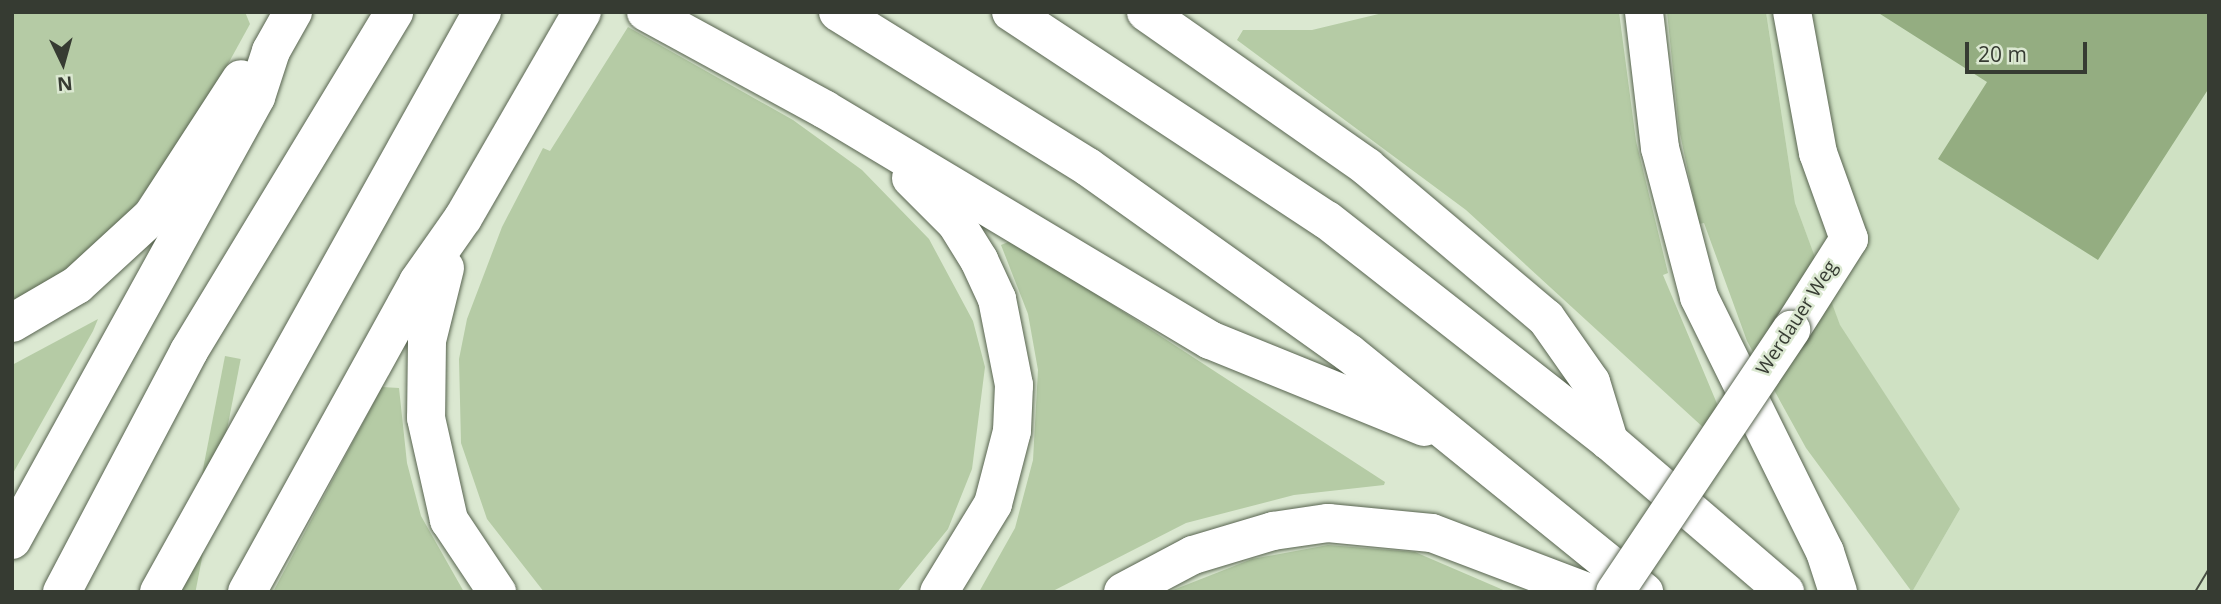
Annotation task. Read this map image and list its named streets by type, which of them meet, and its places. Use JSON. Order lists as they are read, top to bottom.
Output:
{
  "streets": {
    "main road": ["Werdauer Weg"]
  },
  "scale_bar": "20 m",
  "north": "bottom"
}
